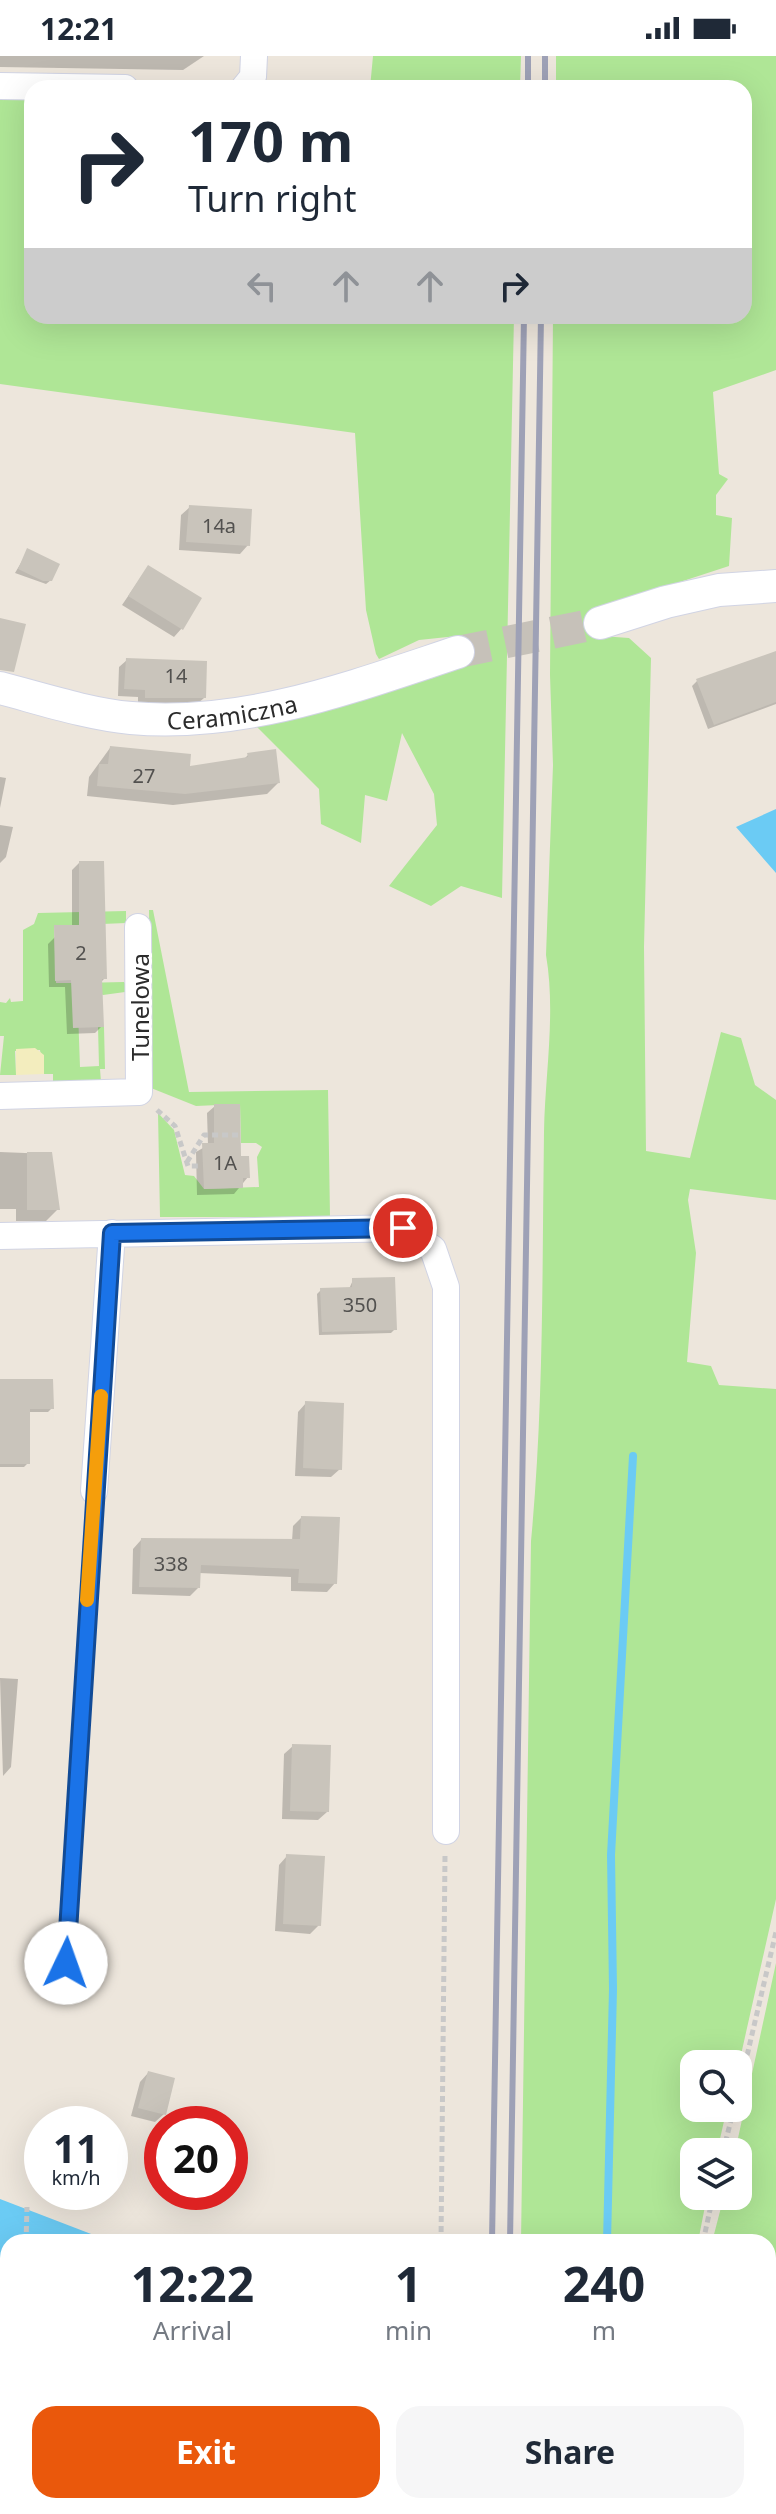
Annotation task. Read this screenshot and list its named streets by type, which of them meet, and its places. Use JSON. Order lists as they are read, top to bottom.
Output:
{
  "streets": {
    "street": ["Ceramiczna", "Tunelowa"]
  },
  "house_numbers": [
    "14a",
    "14",
    "27",
    "2",
    "1A",
    "350",
    "338"
  ],
  "page": {
    "status": "12:21",
    "turn": ["170 m", "Turn right"],
    "speed": "11 km/h",
    "limit": "20",
    "eta": [
      "12:22",
      "Arrival",
      "1",
      "min",
      "240",
      "m"
    ],
    "buttons": ["Exit", "Share"]
  }
}
